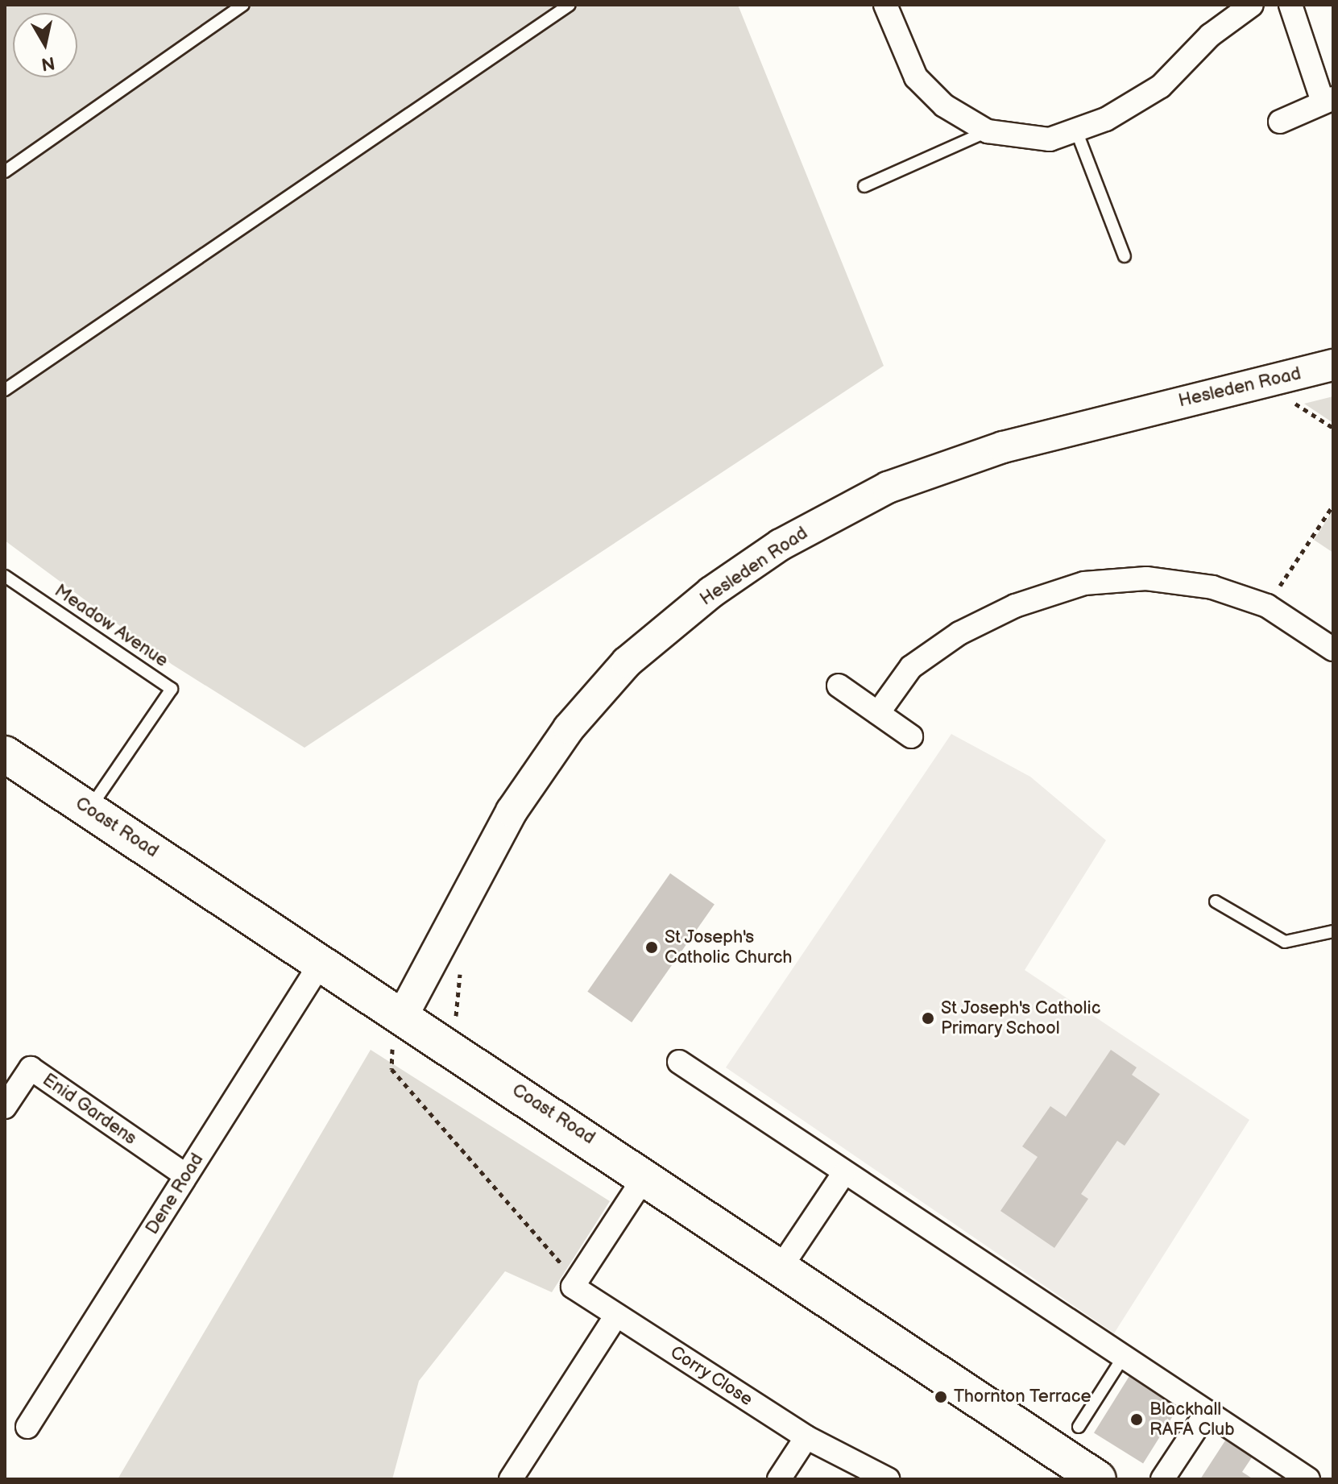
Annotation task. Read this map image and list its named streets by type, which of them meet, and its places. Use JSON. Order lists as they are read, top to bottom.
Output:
{
  "streets": {
    "main road": ["Hesleden Road", "Coast Road"],
    "street": ["Enid Gardens", "Dene Road", "Corry Close"],
    "lane": ["Meadow Avenue"]
  },
  "crossings": [
    ["Hesleden Road", "Coast Road"],
    ["Meadow Avenue", "Coast Road"],
    ["Coast Road", "Dene Road"],
    ["Enid Gardens", "Dene Road"]
  ],
  "places": [
    "St Joseph's Catholic Church",
    "St Joseph's Catholic Primary School",
    "Thornton Terrace",
    "Blackhall RAFA Club"
  ],
  "north": "bottom"
}
